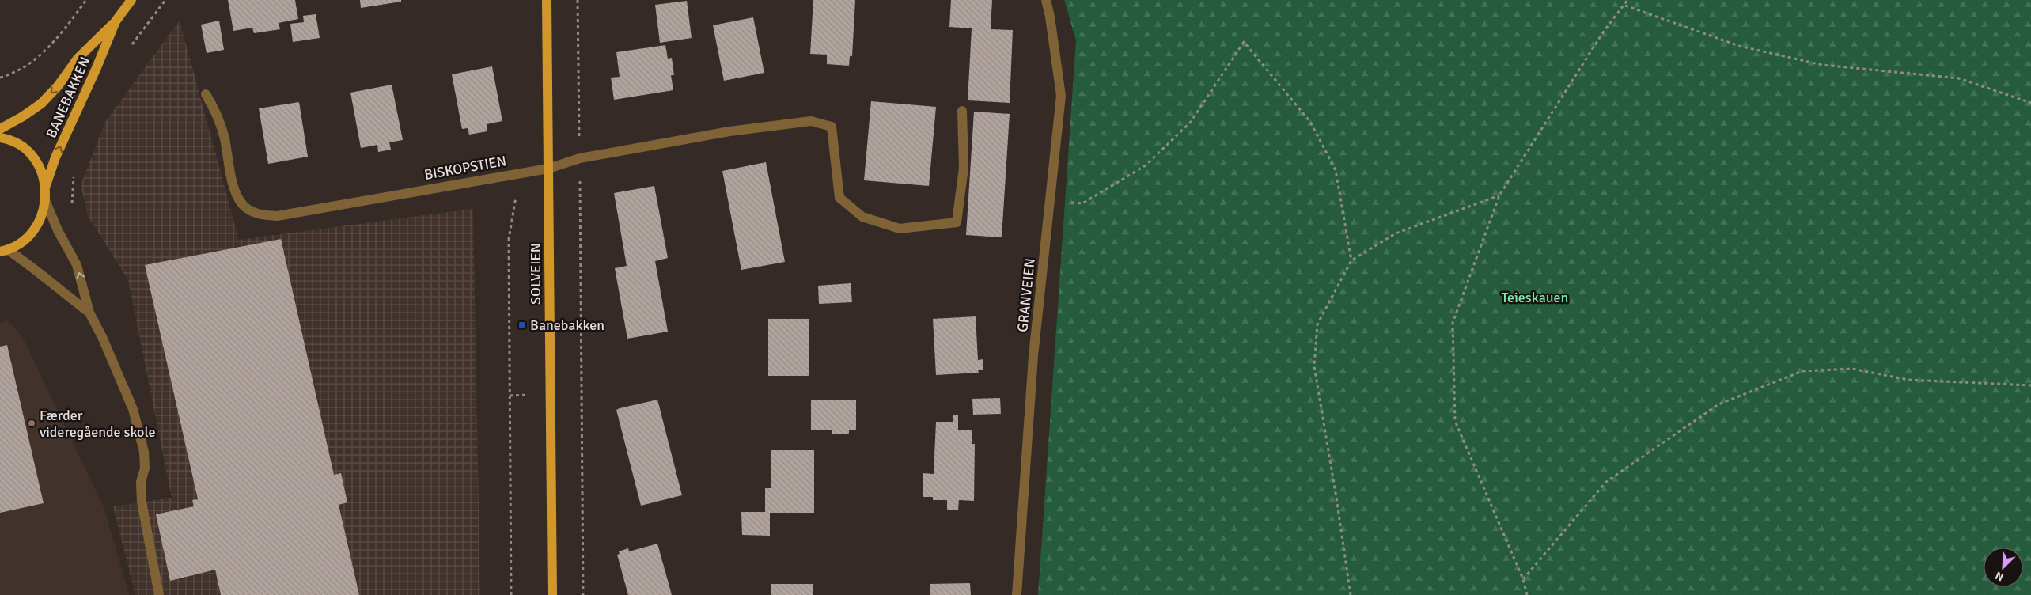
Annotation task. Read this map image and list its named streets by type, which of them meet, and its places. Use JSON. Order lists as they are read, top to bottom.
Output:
{
  "streets": {
    "main road": ["BANEBAKKEN", "SOLVEIEN"],
    "street": ["BISKOPSTIEN", "GRANVEIEN"]
  },
  "crossings": [
    ["BISKOPSTIEN", "SOLVEIEN"]
  ],
  "parks": ["Teieskauen"],
  "places": {
    "transit": ["Banebakken"],
    "other": ["Færder videregående skole"]
  },
  "north": "bottom left"
}
